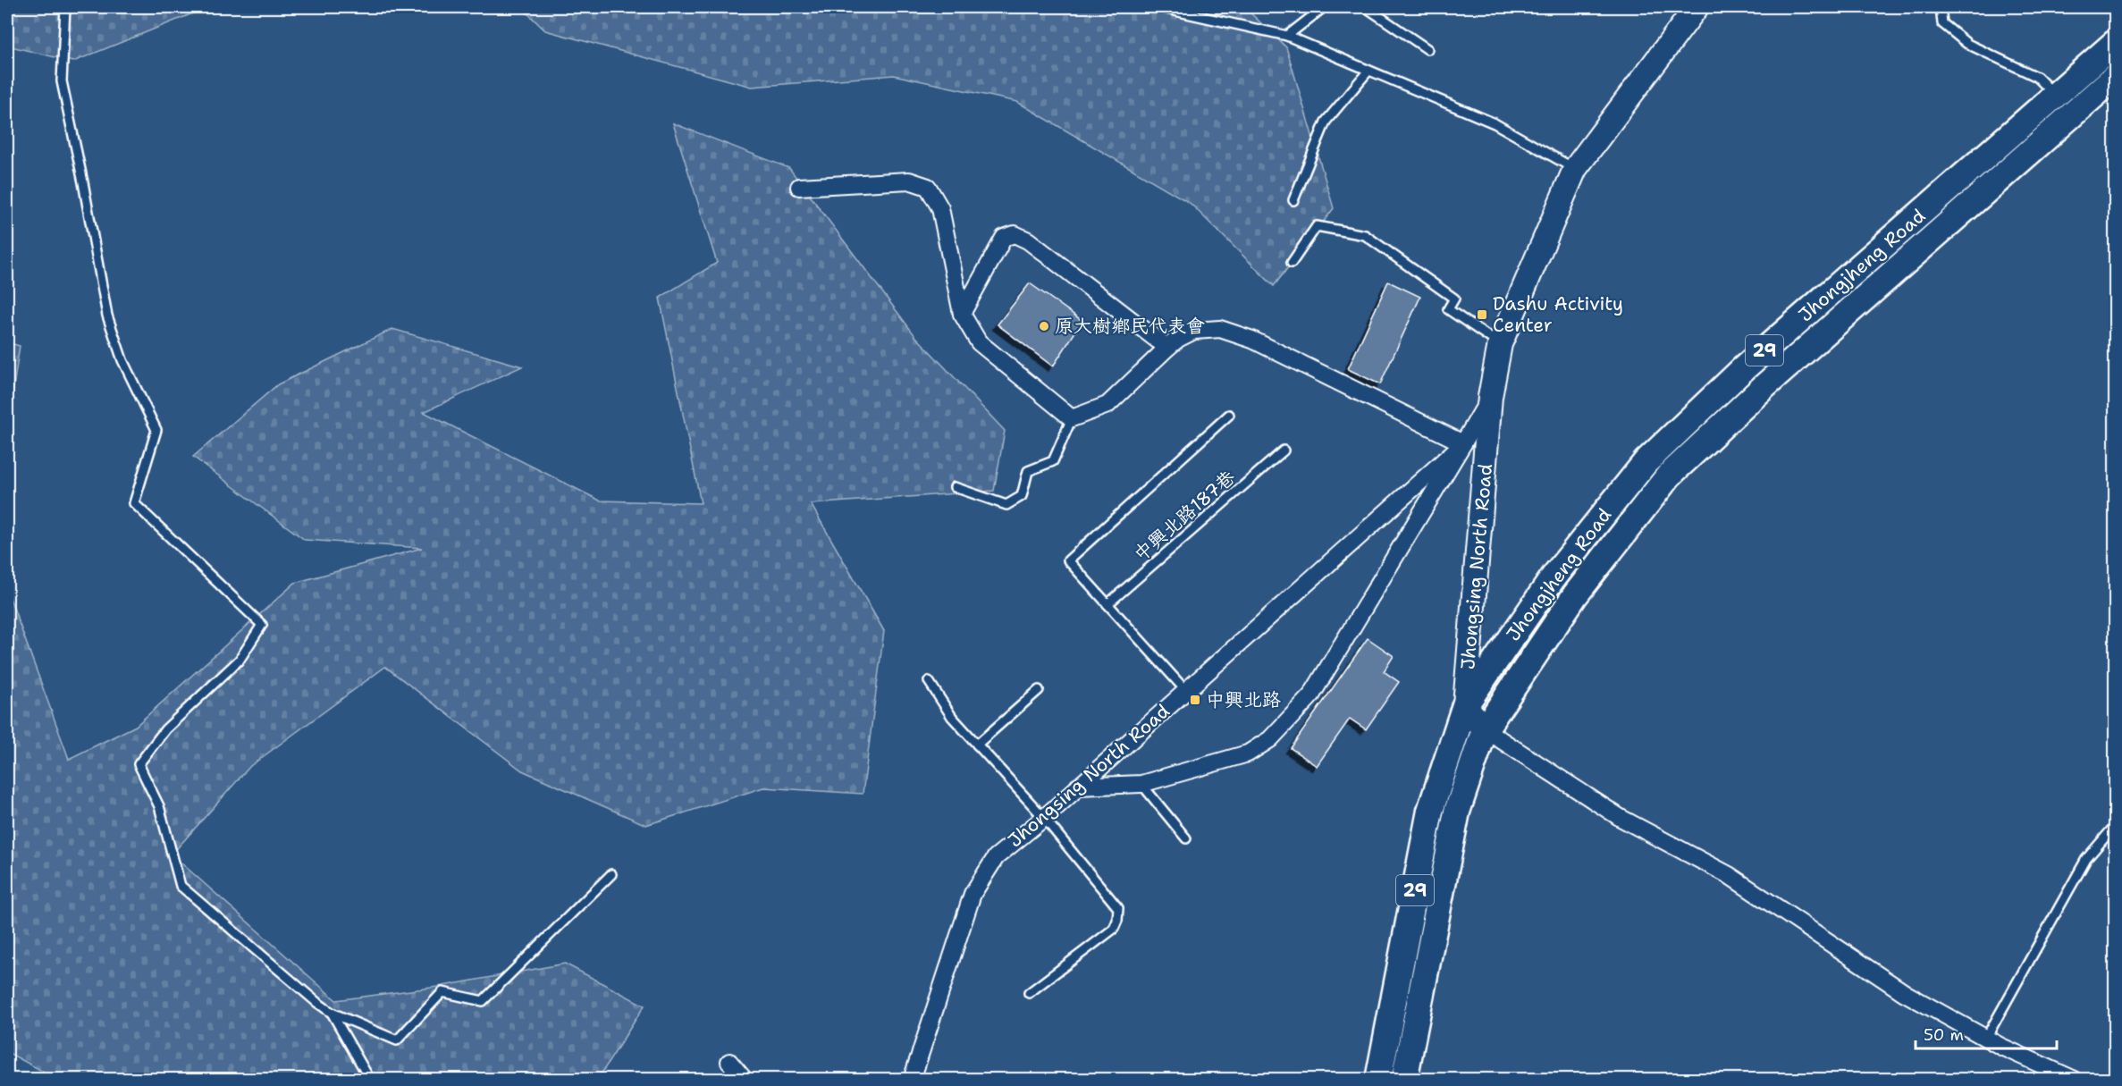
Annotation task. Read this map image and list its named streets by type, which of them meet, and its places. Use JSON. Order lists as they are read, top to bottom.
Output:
{
  "streets": {
    "main road": ["Jhongjheng Road", "29"],
    "street": ["Jhongsing North Road"],
    "lane": ["中興北路187巷"]
  },
  "crossings": [
    ["Jhongjheng Road", "29"],
    ["Jhongjheng Road", "Jhongsing North Road"],
    ["29", "Jhongsing North Road"]
  ],
  "places": {
    "transit": ["Dashu Activity Center", "中興北路"],
    "other": ["原大樹鄉民代表會"]
  },
  "scale_bar": "50 m"
}
